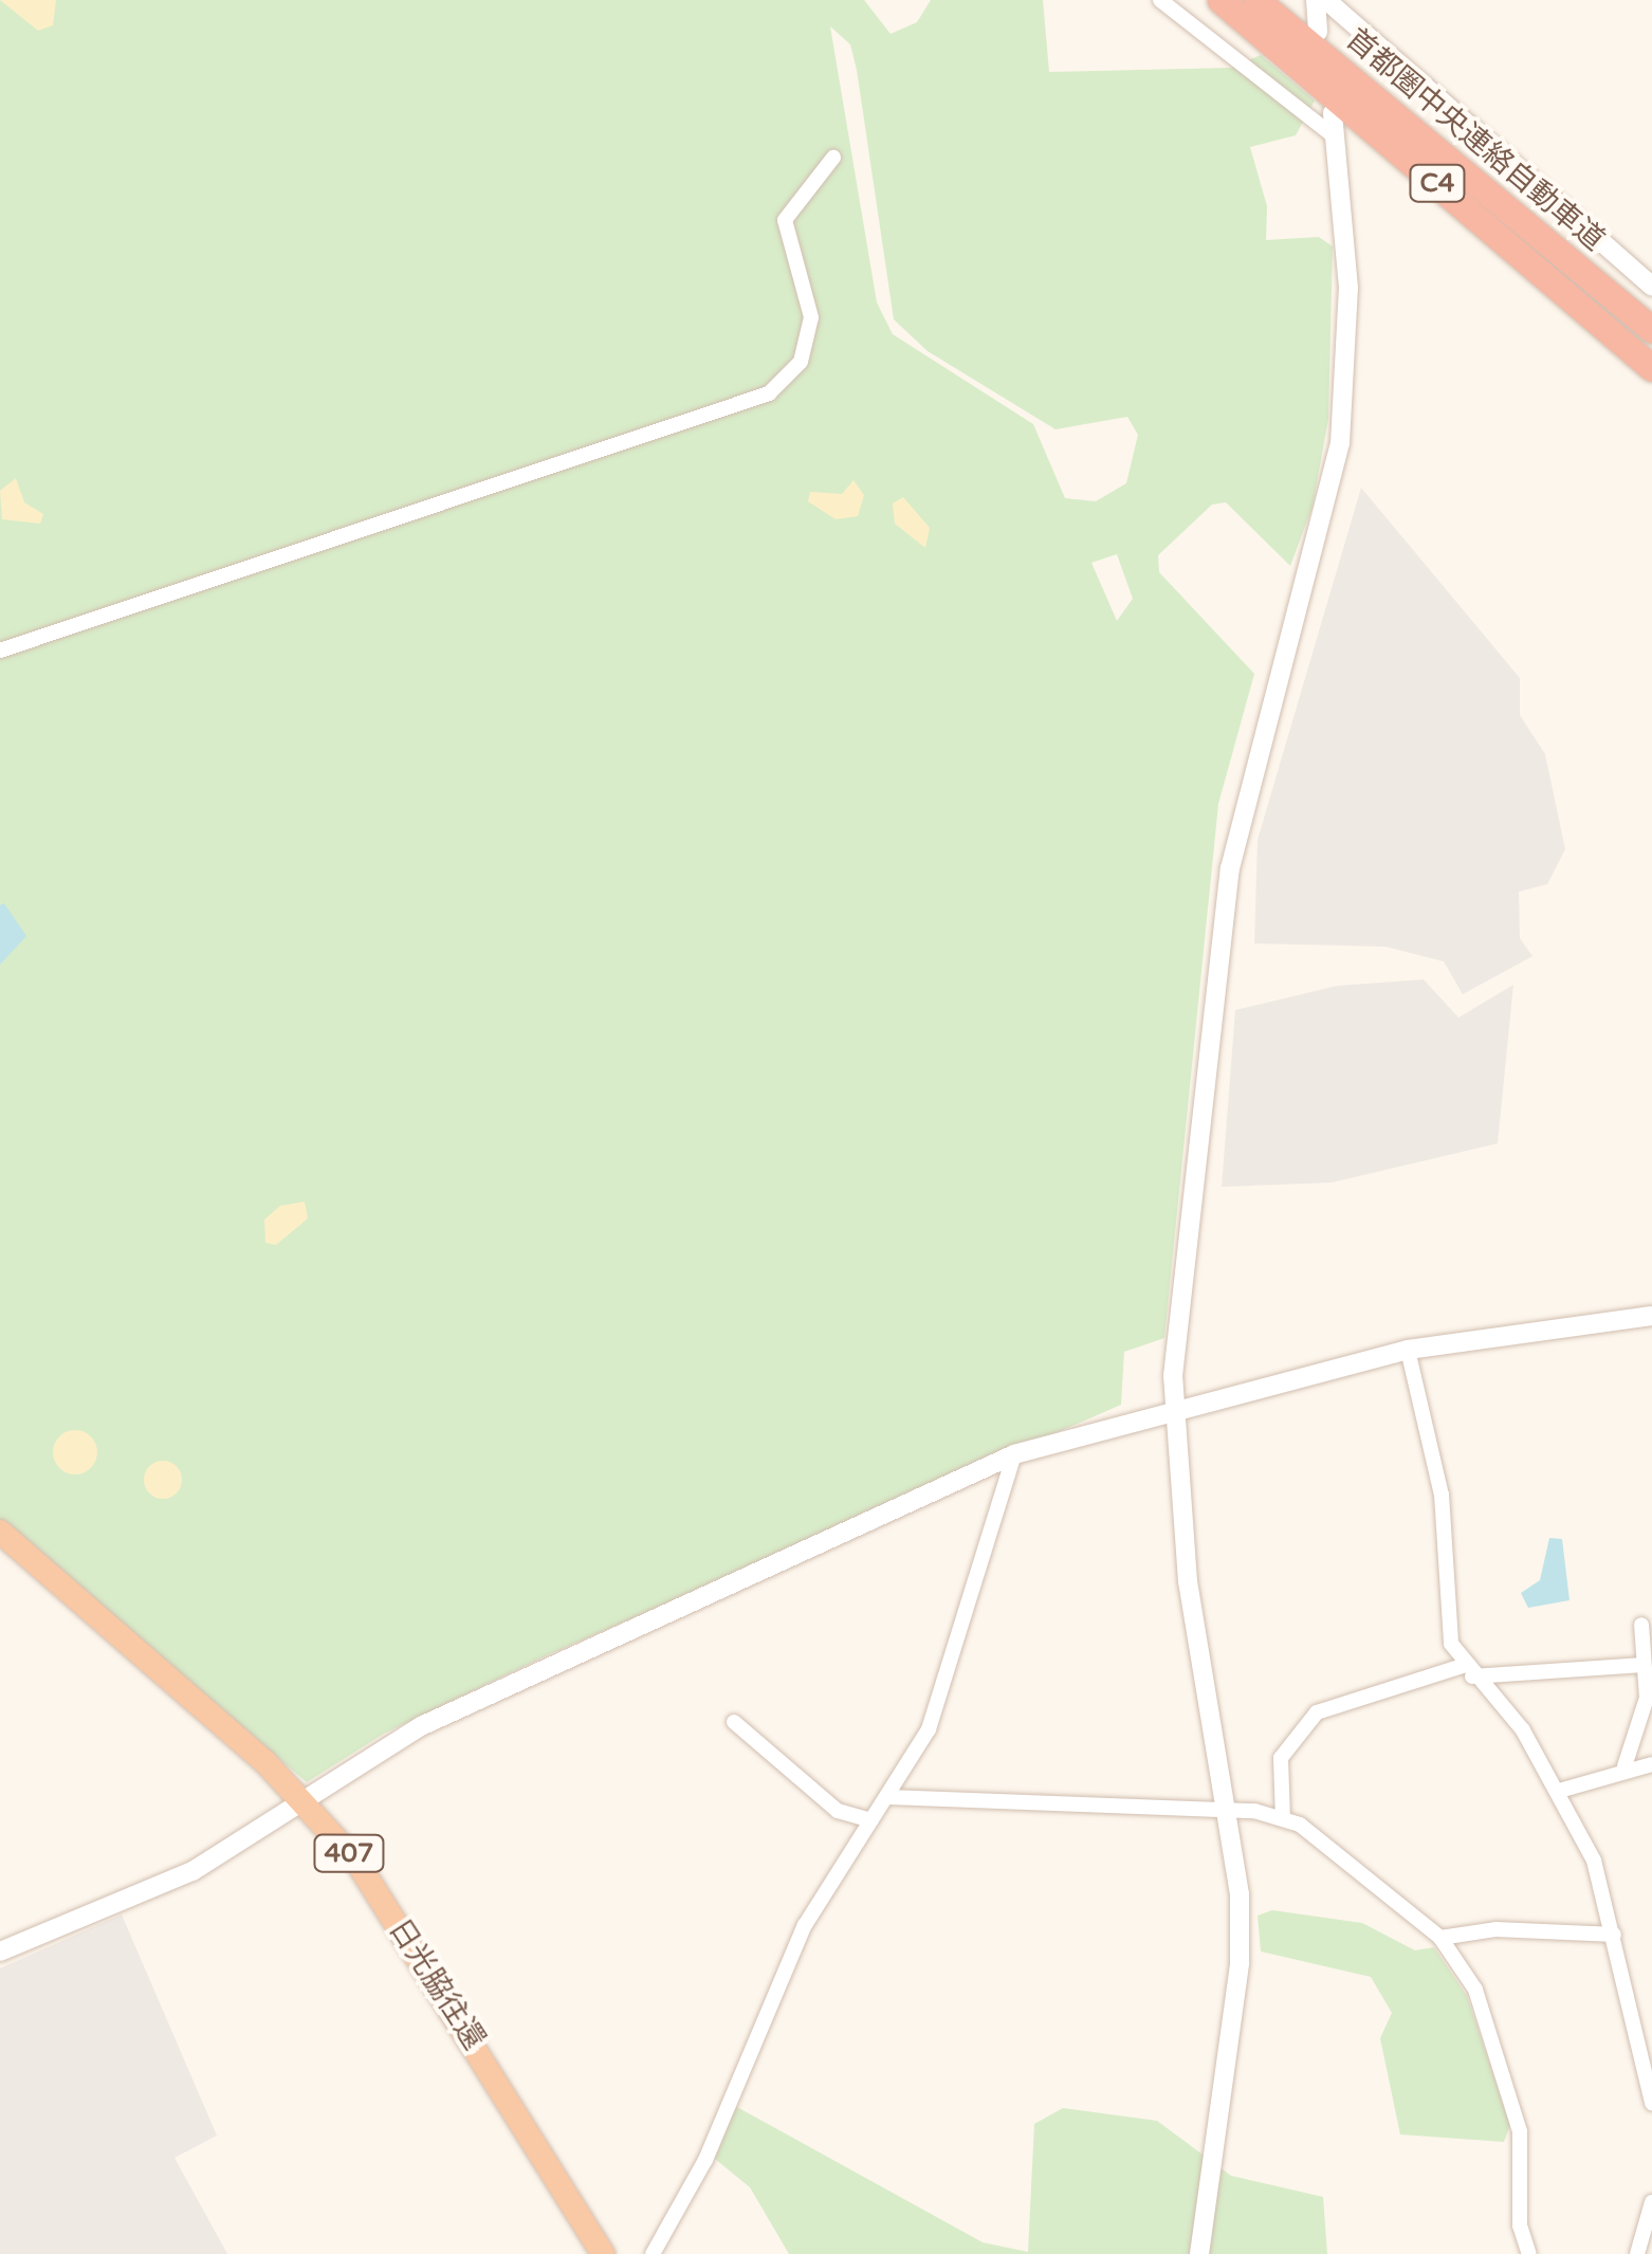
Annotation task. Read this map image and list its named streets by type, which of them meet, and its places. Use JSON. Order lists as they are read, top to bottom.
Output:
{
  "streets": {
    "highway": [
      "首都圏中央連絡自動車道",
      "C4",
      "407",
      "日光脇往還"
    ]
  }
}
